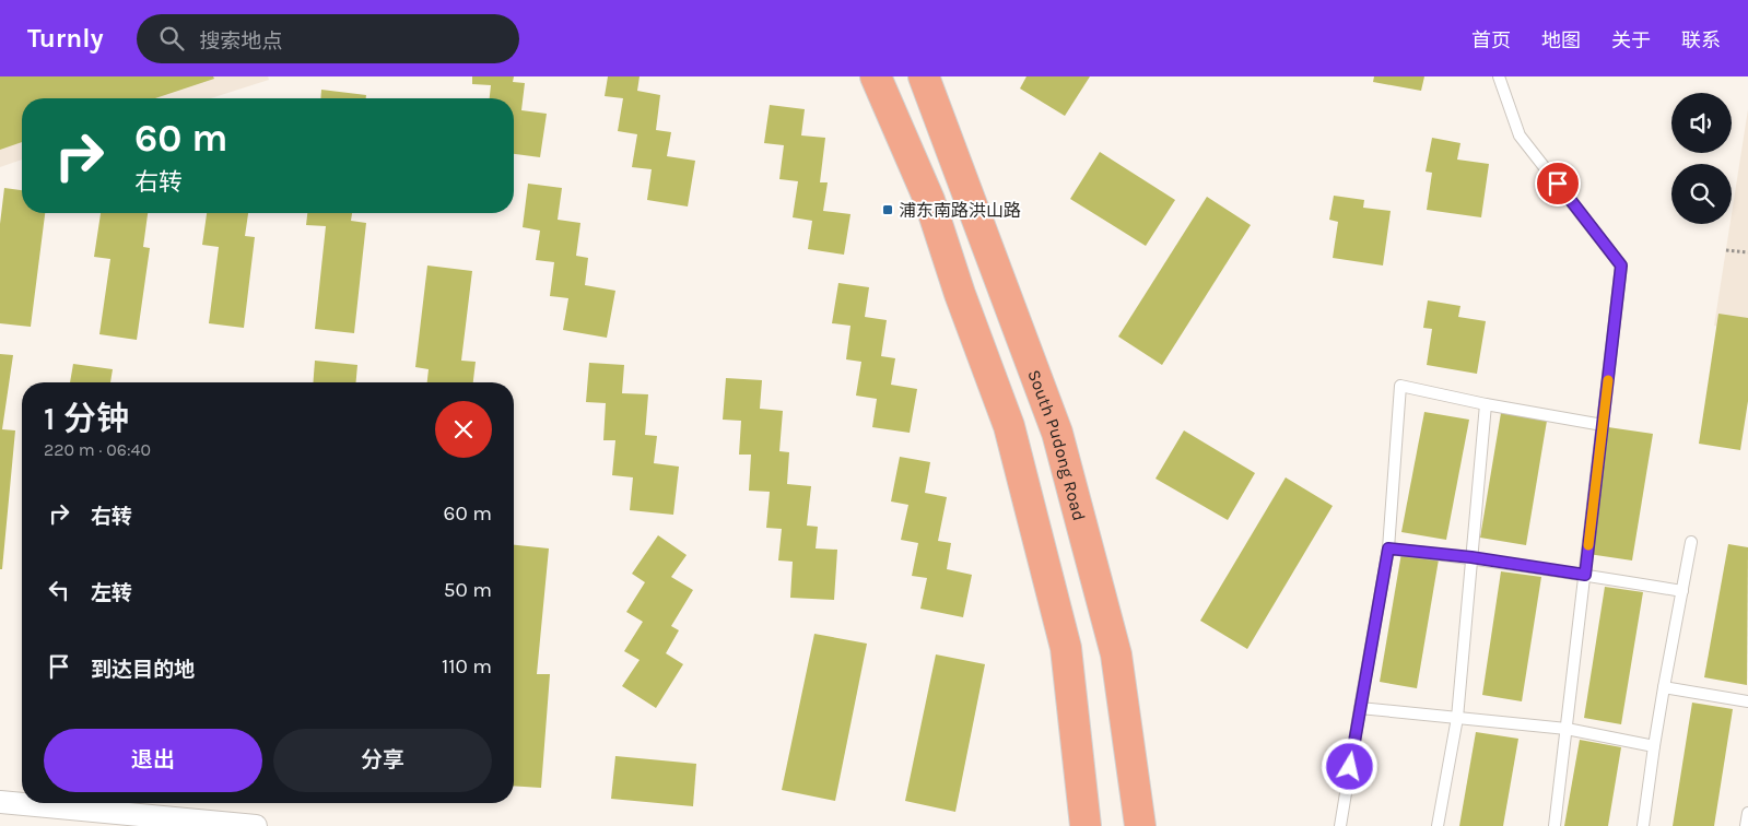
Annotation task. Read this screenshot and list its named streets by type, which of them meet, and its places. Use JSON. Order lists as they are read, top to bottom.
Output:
{
  "streets": {
    "main road": ["South Pudong Road"]
  },
  "places": {
    "transit": ["浦东南路洪山路"]
  },
  "page": {
    "header": "Turnly",
    "search": "搜索地点",
    "nav": [
      "首页",
      "地图",
      "关于",
      "联系"
    ],
    "turn": ["60 m", "右转"],
    "heading": ["1 分钟", "220 m · 06:40"],
    "list": [
      {
        "name": "右转",
        "value": "60 m"
      },
      {
        "name": "左转",
        "value": "50 m"
      },
      {
        "name": "到达目的地",
        "value": "110 m"
      }
    ],
    "buttons": ["退出", "分享"]
  }
}
